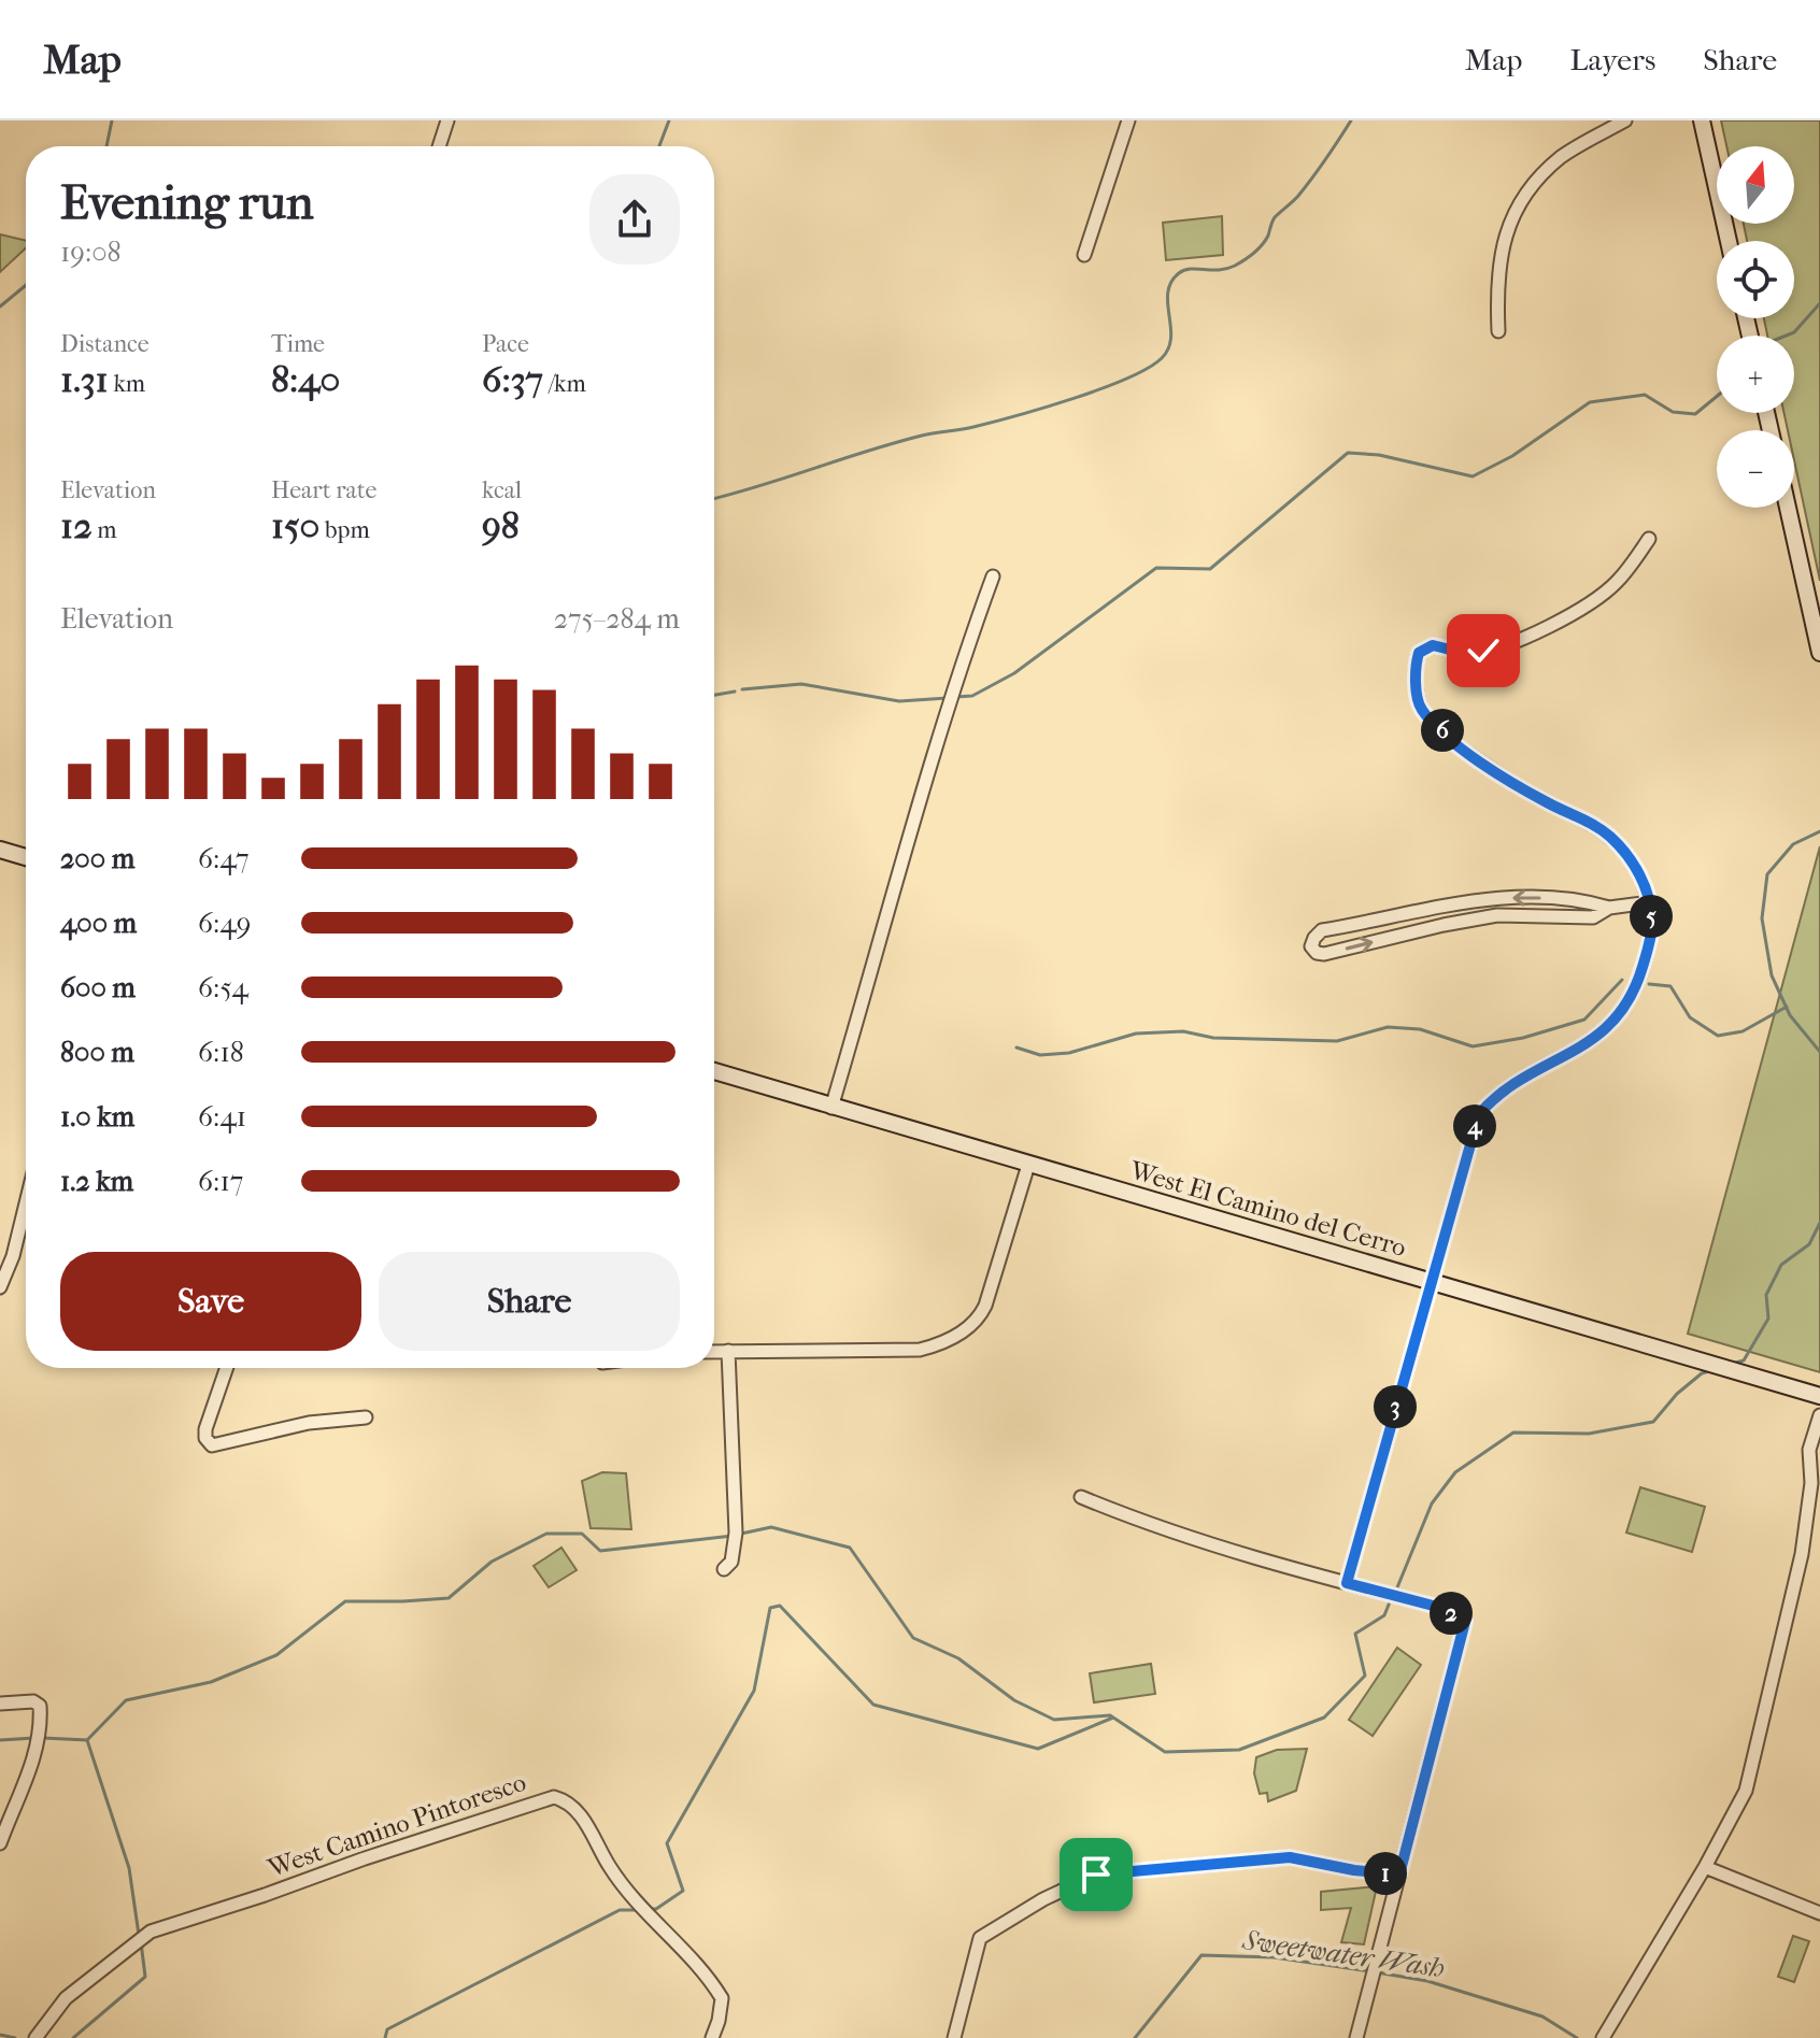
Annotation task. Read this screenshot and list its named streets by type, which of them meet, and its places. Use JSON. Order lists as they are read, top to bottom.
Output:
{
  "streets": {
    "street": ["West El Camino del Cerro", "West Camino Pintoresco"]
  },
  "water": ["Sweetwater Wash"],
  "north": "top",
  "page": {
    "header": "Map",
    "nav": ["Map", "Layers", "Share"],
    "map_buttons": ["+", "−"],
    "heading": ["Evening run", "19:08"],
    "stats": [
      ["Distance", "1.31 km"],
      ["Time", "8:40"],
      ["Pace", "6:37 /km"],
      ["Elevation", "12 m"],
      ["Heart rate", "150 bpm"],
      ["kcal", "98"]
    ],
    "chart": ["Elevation", "275–284 m"],
    "pins": [
      "6",
      "5",
      "4",
      "3",
      "2",
      "1"
    ],
    "list": [
      {
        "name": "200 m",
        "note": "6:47"
      },
      {
        "name": "400 m",
        "note": "6:49"
      },
      {
        "name": "600 m",
        "note": "6:54"
      },
      {
        "name": "800 m",
        "note": "6:18"
      },
      {
        "name": "1.0 km",
        "note": "6:41"
      },
      {
        "name": "1.2 km",
        "note": "6:17"
      }
    ],
    "buttons": ["Save", "Share"]
  }
}
